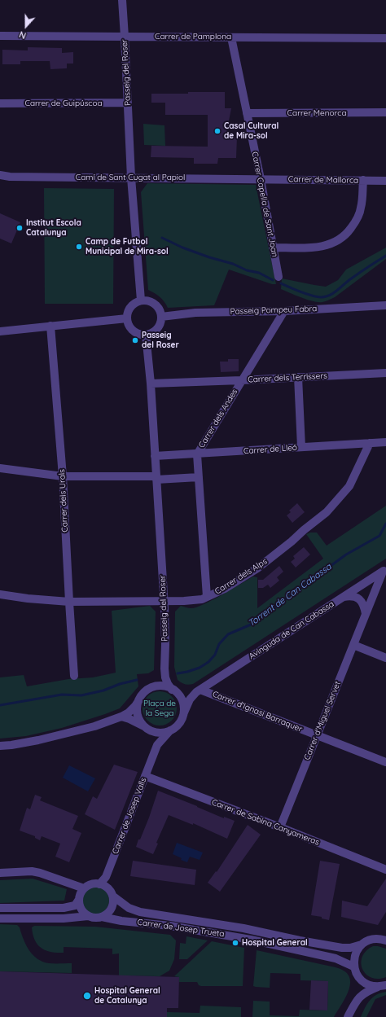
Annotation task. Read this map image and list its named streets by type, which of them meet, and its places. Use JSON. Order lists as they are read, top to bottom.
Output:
{
  "streets": {
    "street": [
      "Carrer de Pamplona",
      "Passeig del Roser",
      "Carrer de Guipúscoa",
      "Carrer Menorca",
      "Camí de Sant Cugat al Papiol",
      "Carrer de Mallorca",
      "Carrer Capella de Sant Joan",
      "Passeig Pompeu Fabra",
      "Carrer dels Terrissers",
      "Carrer dels Andes",
      "Carrer de Lleó",
      "Carrer dels Urals",
      "Carrer dels Alps",
      "Avinguda de Can Cabassa",
      "Carrer d'Ignasi Barraquer",
      "Carrer d'Miguel Servet",
      "Carrer de Josep Valls",
      "Carrer de Sabina Canyameras",
      "Carrer de Josep Trueta"
    ]
  },
  "crossings": [
    ["Carrer de Pamplona", "Passeig del Roser"],
    ["Carrer de Pamplona", "Carrer Capella de Sant Joan"],
    ["Passeig del Roser", "Carrer de Guipúscoa"],
    ["Passeig del Roser", "Camí de Sant Cugat al Papiol"],
    ["Passeig del Roser", "Passeig Pompeu Fabra"],
    ["Passeig del Roser", "Carrer dels Terrissers"],
    ["Passeig del Roser", "Carrer de Lleó"],
    ["Passeig del Roser", "Carrer dels Alps"],
    ["Passeig del Roser", "Avinguda de Can Cabassa"],
    ["Passeig del Roser", "Carrer de Josep Valls"],
    ["Carrer Menorca", "Carrer Capella de Sant Joan"],
    ["Camí de Sant Cugat al Papiol", "Carrer de Mallorca"],
    ["Camí de Sant Cugat al Papiol", "Carrer Capella de Sant Joan"],
    ["Carrer de Mallorca", "Carrer Capella de Sant Joan"],
    ["Passeig Pompeu Fabra", "Carrer dels Andes"],
    ["Carrer dels Terrissers", "Carrer dels Andes"],
    ["Carrer dels Andes", "Carrer de Lleó"],
    ["Carrer dels Andes", "Carrer dels Alps"],
    ["Carrer de Lleó", "Carrer dels Alps"],
    ["Carrer dels Urals", "Carrer dels Alps"],
    ["Avinguda de Can Cabassa", "Carrer d'Ignasi Barraquer"],
    ["Avinguda de Can Cabassa", "Carrer d'Miguel Servet"],
    ["Avinguda de Can Cabassa", "Carrer de Josep Valls"],
    ["Carrer d'Ignasi Barraquer", "Carrer d'Miguel Servet"],
    ["Carrer d'Miguel Servet", "Carrer de Sabina Canyameras"],
    ["Carrer de Josep Valls", "Carrer de Sabina Canyameras"],
    ["Carrer de Josep Valls", "Carrer de Josep Trueta"]
  ],
  "water": ["Torrent de Can Cabassa"],
  "parks": ["Plaça de la Sega"],
  "places": [
    "Casal Cultural de Mira-sol",
    "Institut Escola Catalunya",
    "Camp de Futbol Municipal de Mira-sol",
    "Passeig del Roser",
    "Hospital General",
    "Hospital General de Catalunya"
  ],
  "north": "bottom"
}
